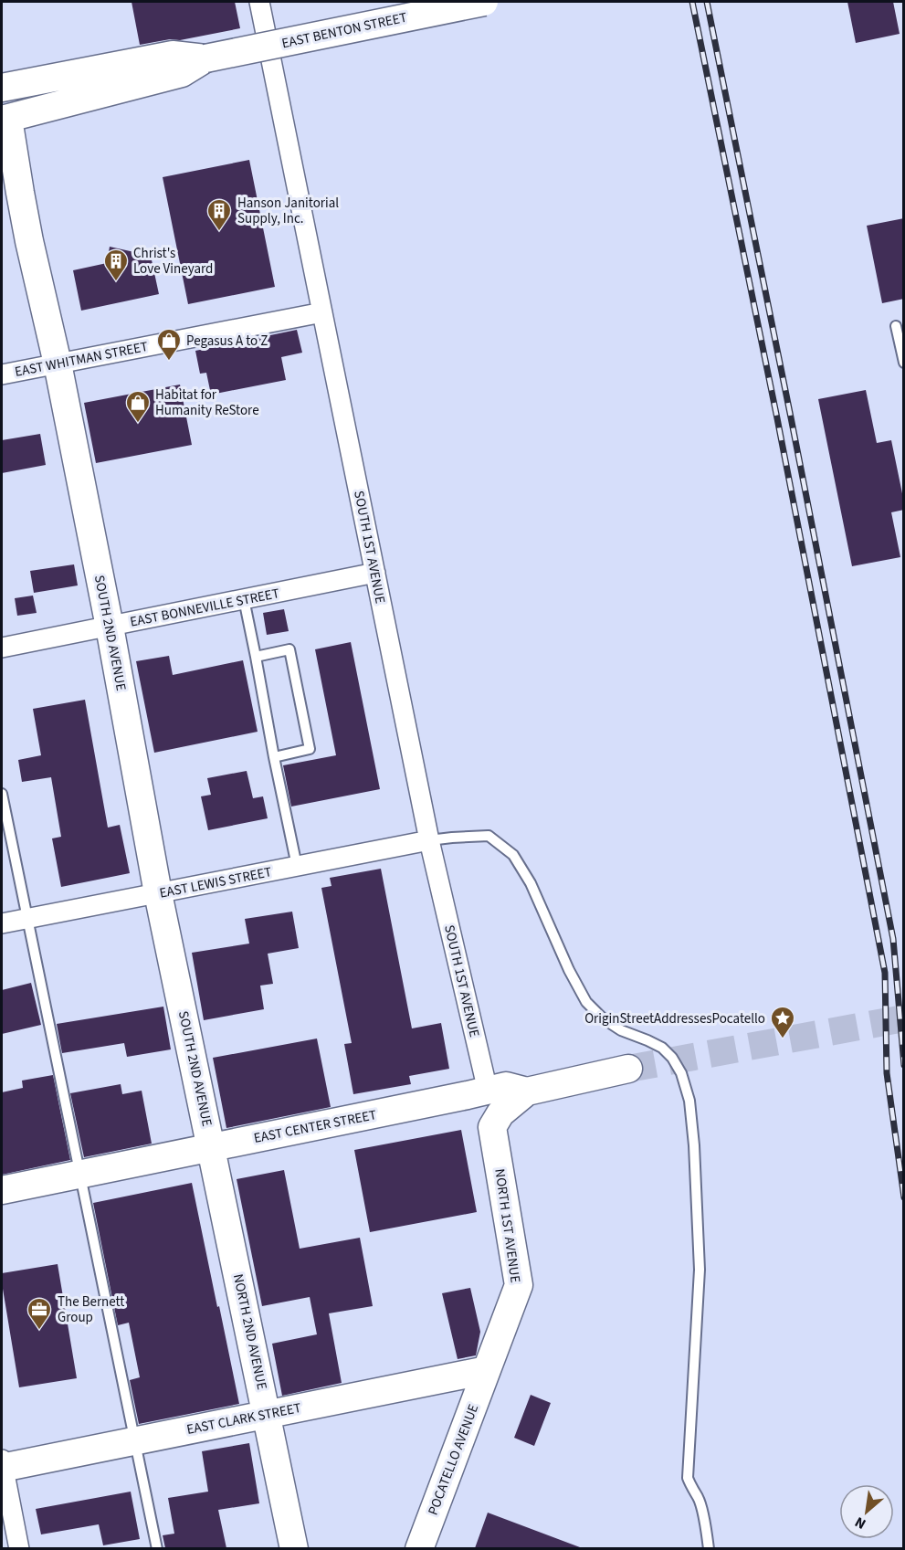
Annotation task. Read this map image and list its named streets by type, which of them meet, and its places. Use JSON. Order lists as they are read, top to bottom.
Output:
{
  "streets": {
    "street": [
      "EAST BENTON STREET",
      "EAST WHITMAN STREET",
      "SOUTH 1ST AVENUE",
      "EAST BONNEVILLE STREET",
      "SOUTH 2ND AVENUE",
      "EAST LEWIS STREET",
      "EAST CENTER STREET",
      "NORTH 1ST AVENUE",
      "NORTH 2ND AVENUE",
      "EAST CLARK STREET",
      "POCATELLO AVENUE"
    ]
  },
  "crossings": [
    ["EAST BENTON STREET", "SOUTH 2ND AVENUE"],
    ["EAST WHITMAN STREET", "SOUTH 1ST AVENUE"],
    ["EAST WHITMAN STREET", "SOUTH 2ND AVENUE"],
    ["SOUTH 1ST AVENUE", "EAST BONNEVILLE STREET"],
    ["SOUTH 1ST AVENUE", "EAST LEWIS STREET"],
    ["SOUTH 1ST AVENUE", "EAST CENTER STREET"],
    ["EAST BONNEVILLE STREET", "SOUTH 2ND AVENUE"],
    ["SOUTH 2ND AVENUE", "EAST LEWIS STREET"],
    ["SOUTH 2ND AVENUE", "EAST CENTER STREET"],
    ["SOUTH 2ND AVENUE", "NORTH 2ND AVENUE"],
    ["EAST CENTER STREET", "NORTH 2ND AVENUE"],
    ["NORTH 1ST AVENUE", "EAST CLARK STREET"],
    ["NORTH 1ST AVENUE", "POCATELLO AVENUE"],
    ["NORTH 2ND AVENUE", "EAST CLARK STREET"],
    ["EAST CLARK STREET", "POCATELLO AVENUE"]
  ],
  "places": {
    "building": ["Hanson Janitorial Supply, Inc.", "Christ's Love Vineyard"],
    "shop": ["Pegasus A to Z", "Habitat for Humanity ReStore"],
    "place": ["OriginStreetAddressesPocatello"],
    "office": ["The Bernett Group"]
  },
  "north": "bottom left"
}
